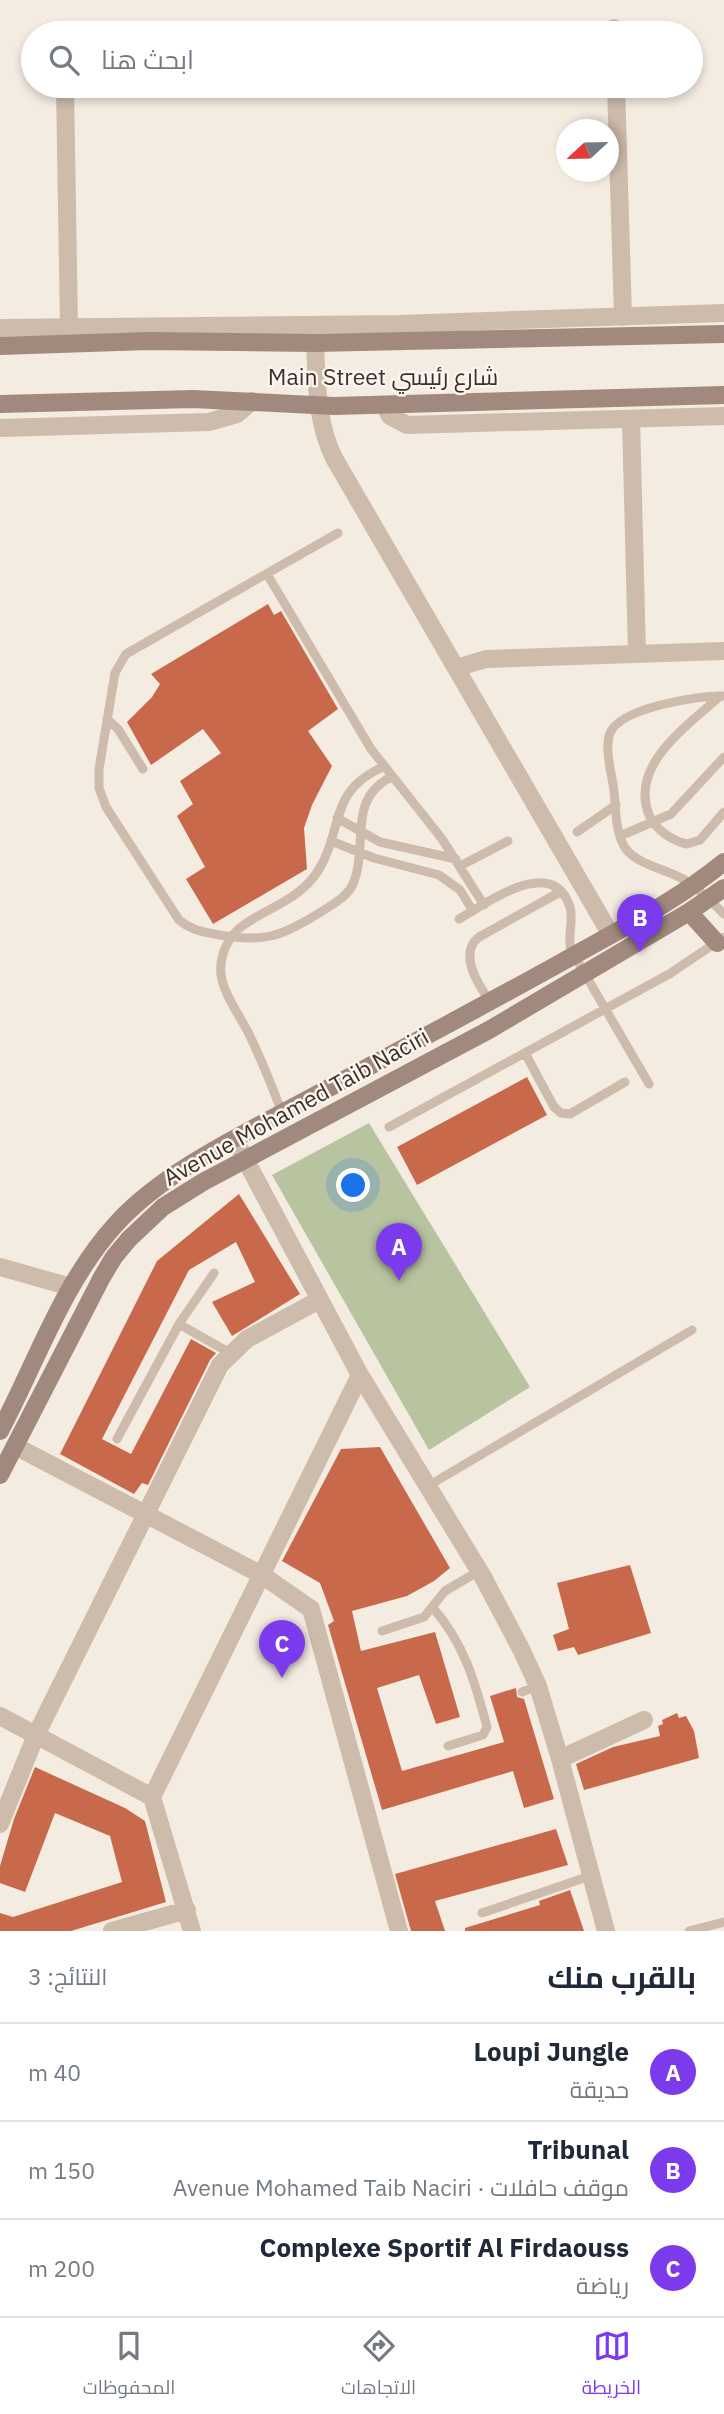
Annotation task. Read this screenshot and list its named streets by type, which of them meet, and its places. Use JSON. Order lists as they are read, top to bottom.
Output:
{
  "streets": {
    "street": ["Main Street شارع رئيسي", "Avenue Mohamed Taib Naciri"]
  },
  "north": "left",
  "page": {
    "search": "ابحث هنا",
    "pins": ["B", "A", "C"],
    "heading": ["بالقرب منك", "النتائج: 3"],
    "list": [
      {
        "mark": "A",
        "name": "Loupi Jungle",
        "note": "حديقة",
        "value": "40 m"
      },
      {
        "mark": "B",
        "name": "Tribunal",
        "note": "موقف حافلات · Avenue Mohamed Taib Naciri",
        "value": "150 m"
      },
      {
        "mark": "C",
        "name": "Complexe Sportif Al Firdaouss",
        "note": "رياضة",
        "value": "200 m"
      }
    ],
    "nav": ["الخريطة", "الاتجاهات", "المحفوظات"]
  }
}
